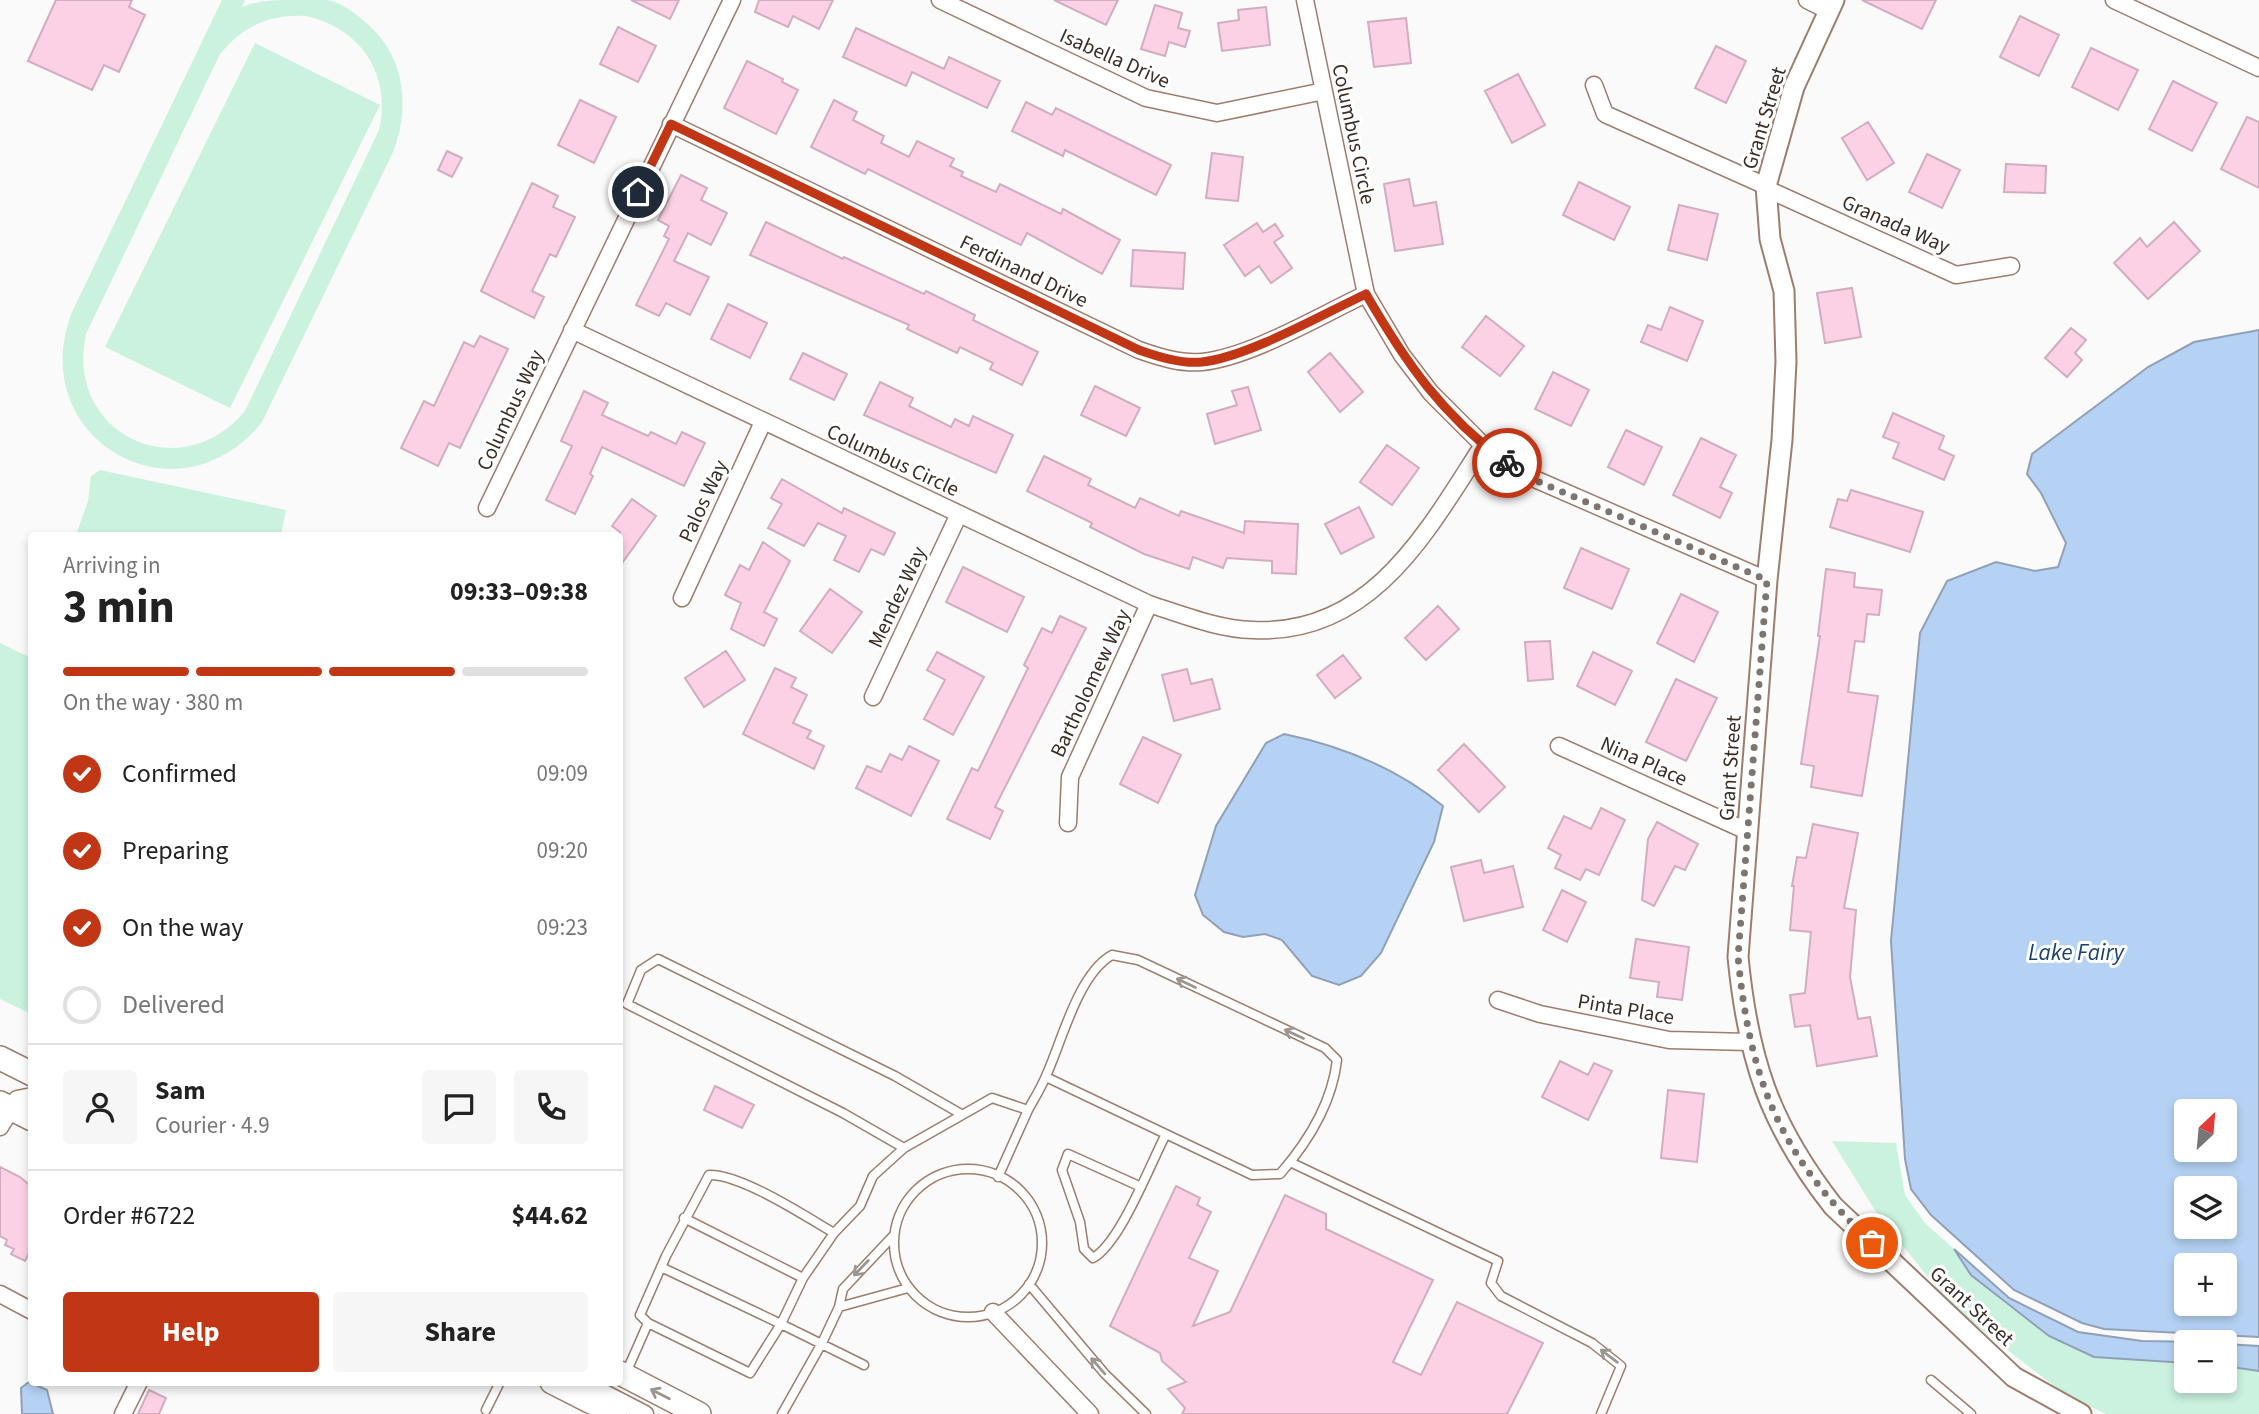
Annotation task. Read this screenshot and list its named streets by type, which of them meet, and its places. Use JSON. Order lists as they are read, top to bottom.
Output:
{
  "streets": {
    "street": [
      "Isabella Drive",
      "Grant Street",
      "Columbus Circle",
      "Granada Way",
      "Ferdinand Drive",
      "Columbus Way",
      "Palos Way",
      "Mendez Way",
      "Bartholomew Way",
      "Nina Place",
      "Pinta Place"
    ]
  },
  "crossings": [
    ["Isabella Drive", "Columbus Circle"],
    ["Grant Street", "Columbus Circle"],
    ["Grant Street", "Granada Way"],
    ["Grant Street", "Nina Place"],
    ["Grant Street", "Pinta Place"],
    ["Columbus Circle", "Ferdinand Drive"],
    ["Columbus Circle", "Columbus Way"],
    ["Columbus Circle", "Palos Way"],
    ["Columbus Circle", "Mendez Way"],
    ["Columbus Circle", "Bartholomew Way"]
  ],
  "water": ["Lake Fairy"],
  "north": "top right",
  "page": {
    "heading": ["3 min", "Arriving in", "09:33–09:38"],
    "panel": [
      "Sam",
      "Courier · 4.9",
      "Order #6722",
      "$44.62"
    ],
    "bar": "On the way · 380 m",
    "list": [
      ["Confirmed", "09:09"],
      ["Preparing", "09:20"],
      ["On the way", "09:23"],
      "Delivered"
    ],
    "map_buttons": ["+", "−"],
    "buttons": ["Help", "Share"]
  }
}
